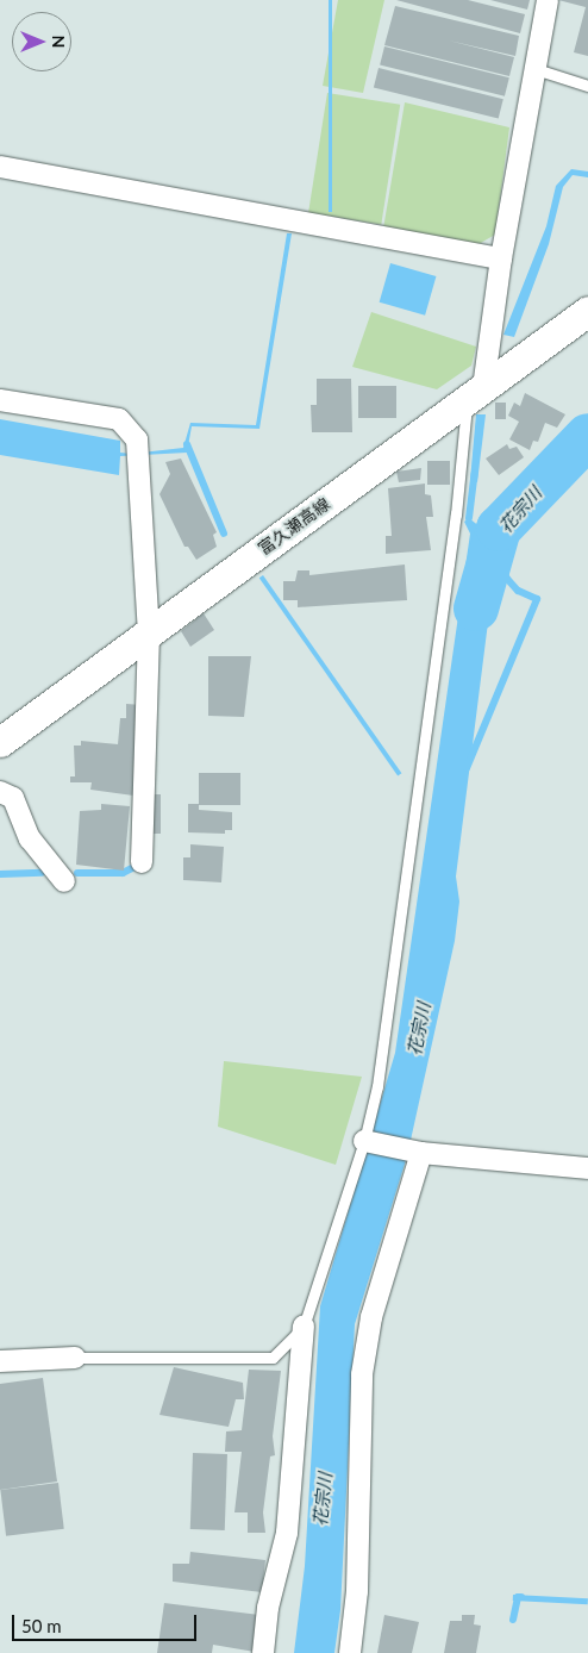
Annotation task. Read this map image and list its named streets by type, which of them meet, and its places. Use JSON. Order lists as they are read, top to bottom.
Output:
{
  "streets": {
    "main road": ["富久瀬高線"]
  },
  "water": ["花宗川"],
  "scale_bar": "50 m",
  "north": "right"
}
